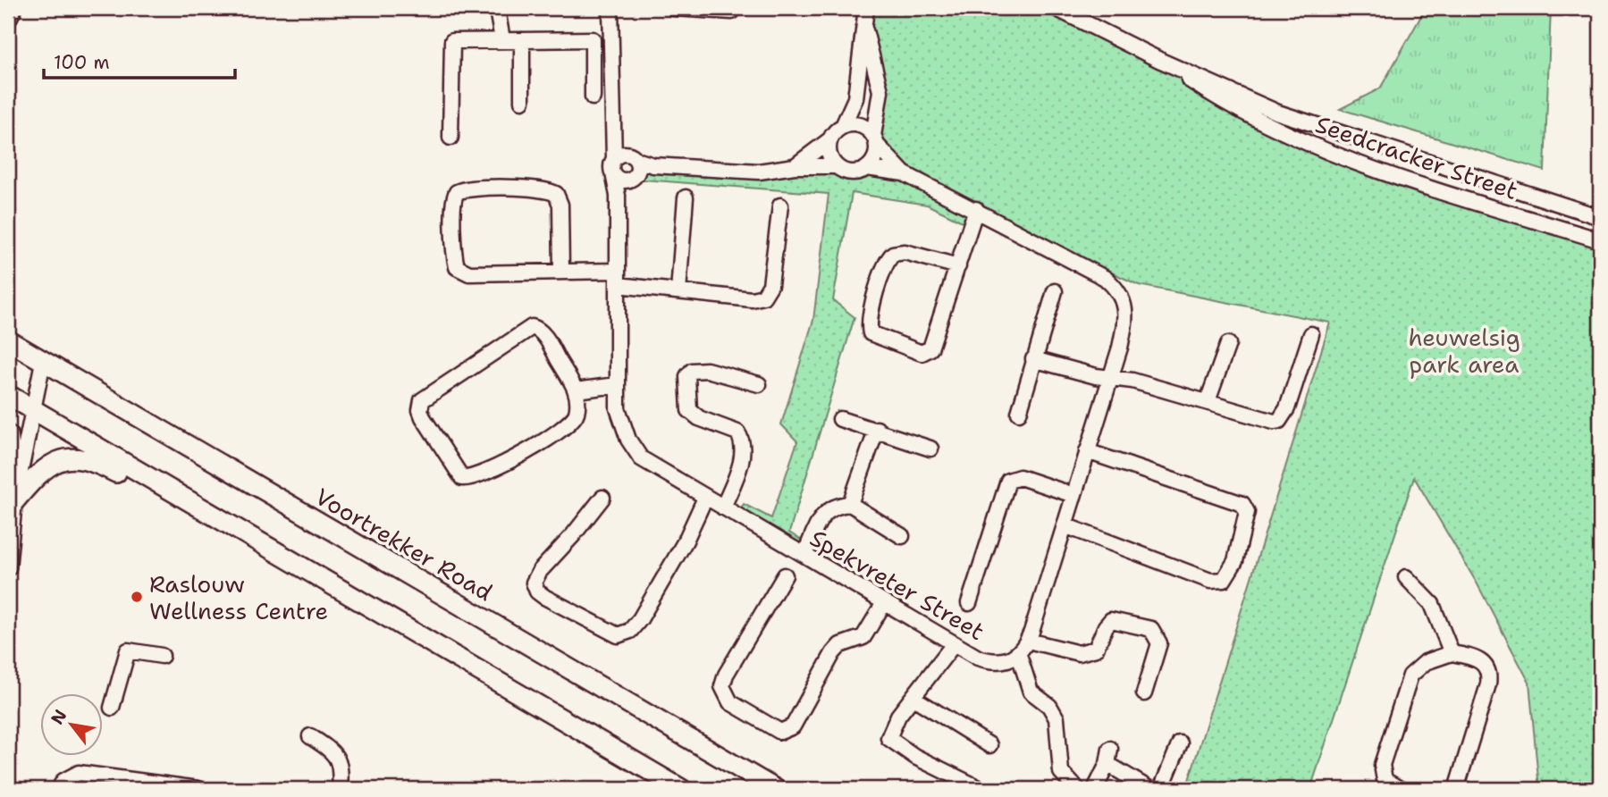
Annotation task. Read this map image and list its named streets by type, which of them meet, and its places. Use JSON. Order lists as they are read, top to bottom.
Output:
{
  "streets": {
    "main road": ["Voortrekker Road"],
    "street": ["Seedcracker Street", "Spekvreter Street"]
  },
  "parks": ["heuwelsig park area"],
  "places": ["Raslouw Wellness Centre"],
  "scale_bar": "100 m",
  "north": "top left"
}
